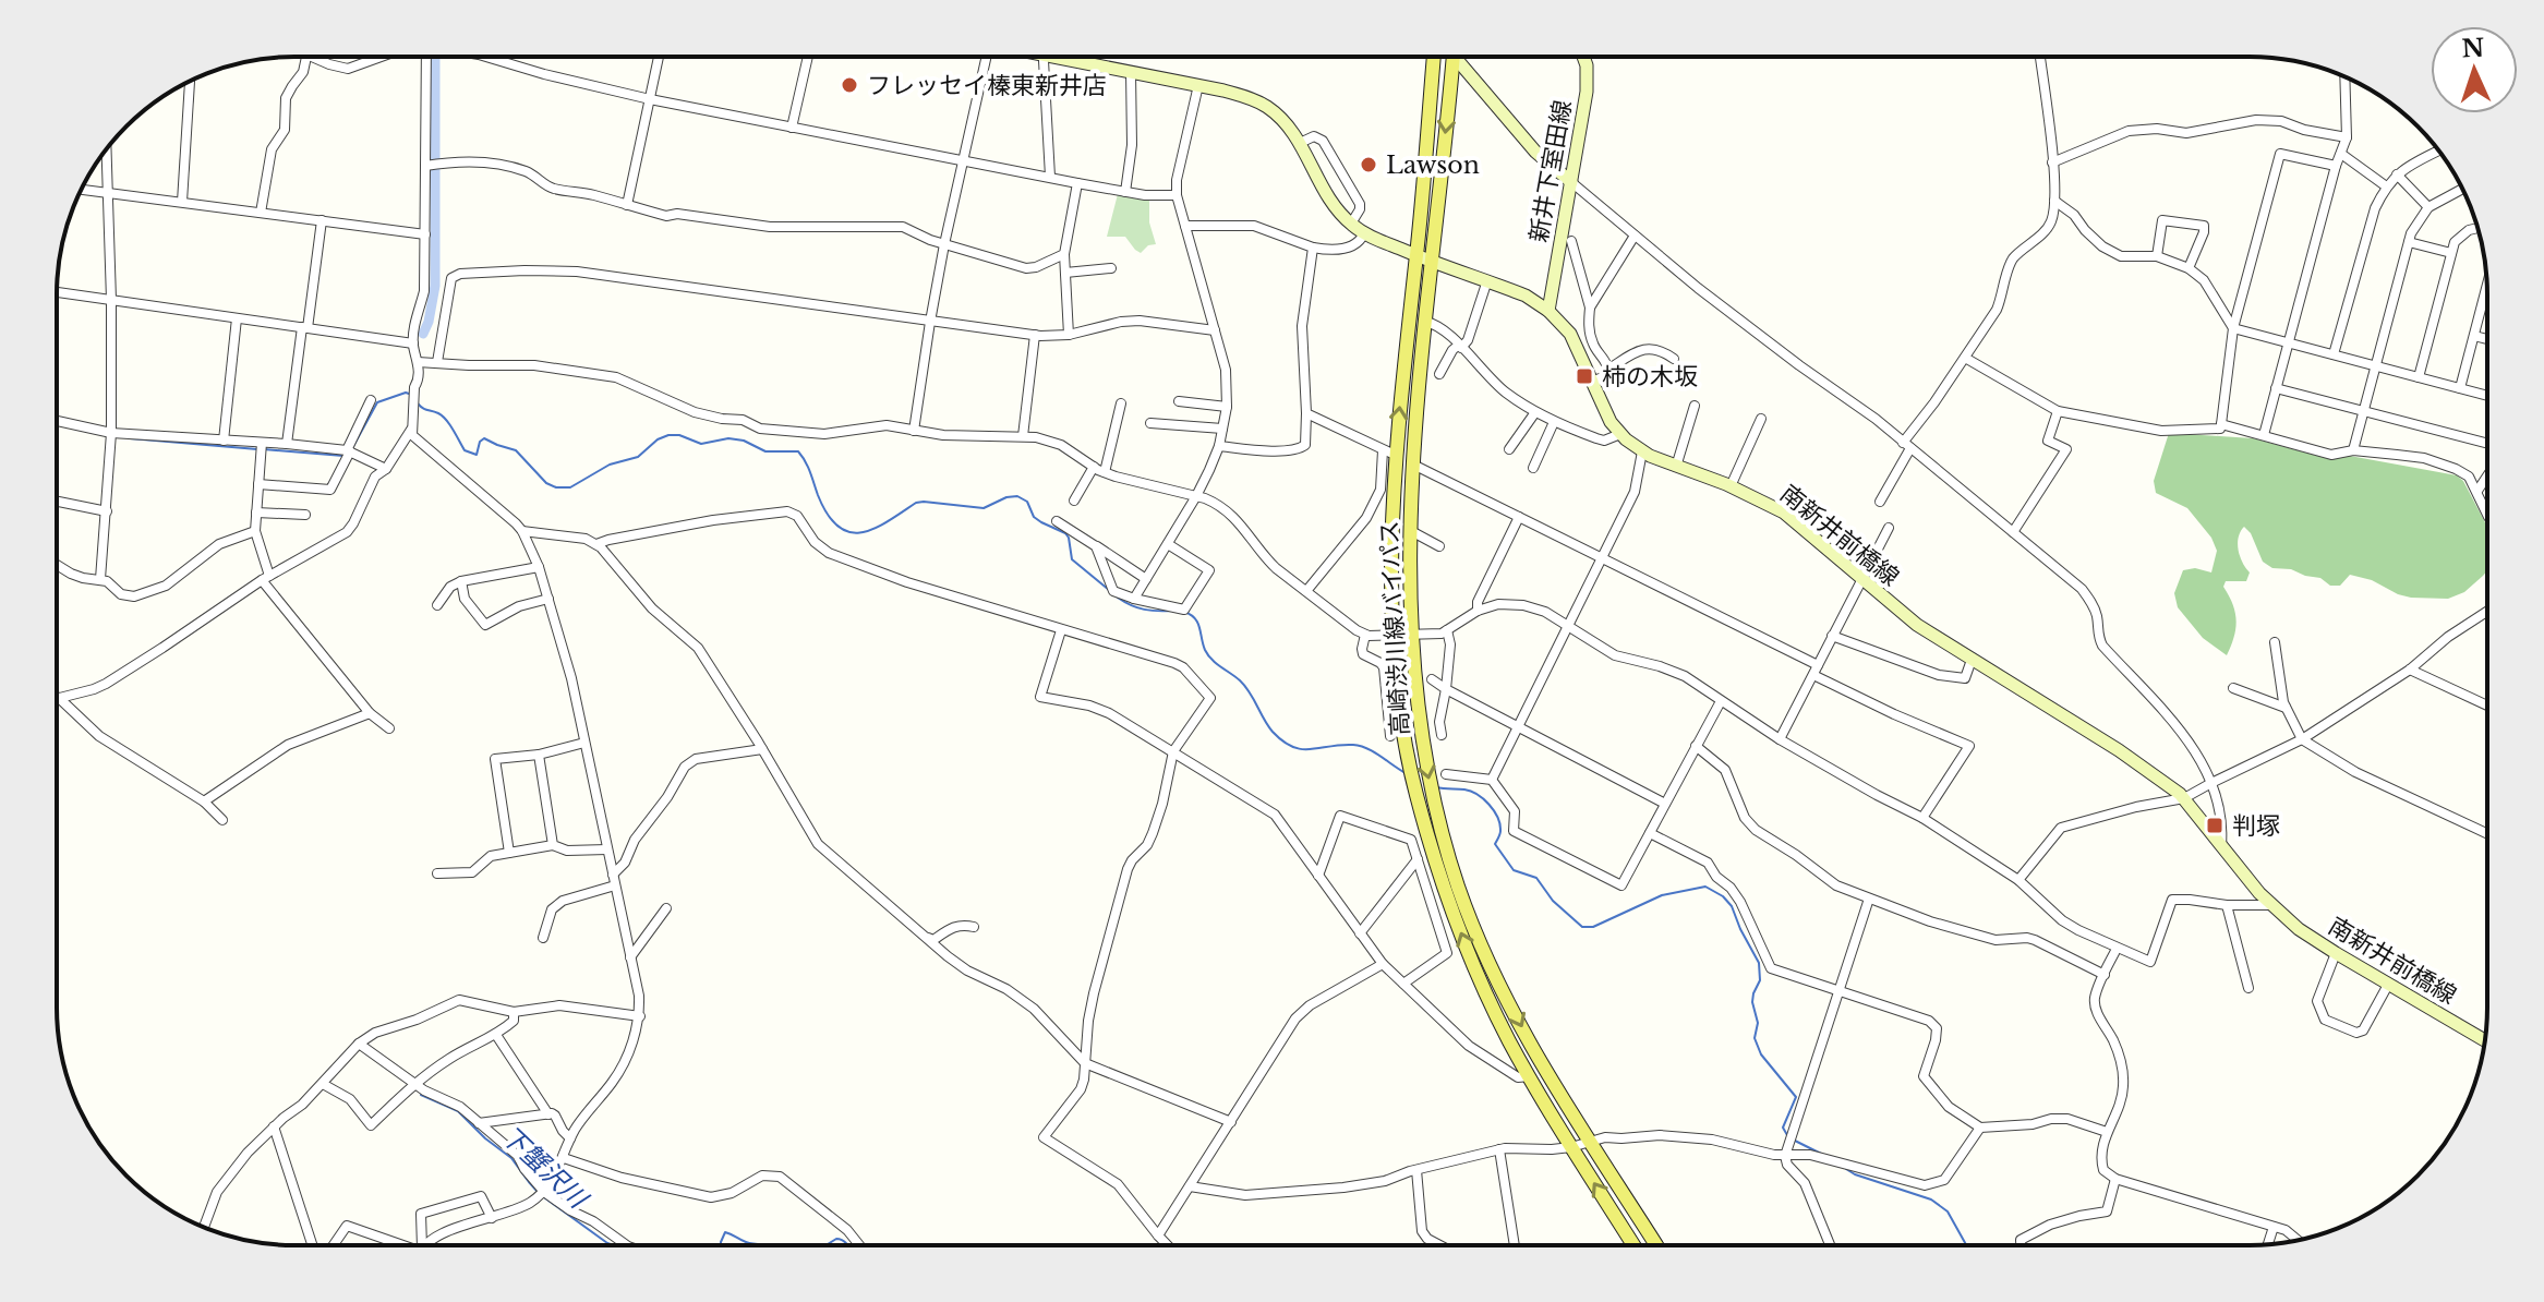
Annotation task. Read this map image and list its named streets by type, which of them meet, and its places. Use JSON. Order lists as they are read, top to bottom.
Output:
{
  "streets": {
    "main road": ["新井下室田線", "南新井前橋線", "高崎渋川線バイパス"]
  },
  "crossings": [
    ["新井下室田線", "南新井前橋線"],
    ["南新井前橋線", "高崎渋川線バイパス"]
  ],
  "water": ["下蟹沢川"],
  "places": {
    "other": ["フレッセイ榛東新井店", "Lawson"],
    "transit": ["柿の木坂", "判塚"]
  },
  "north": "top"
}
